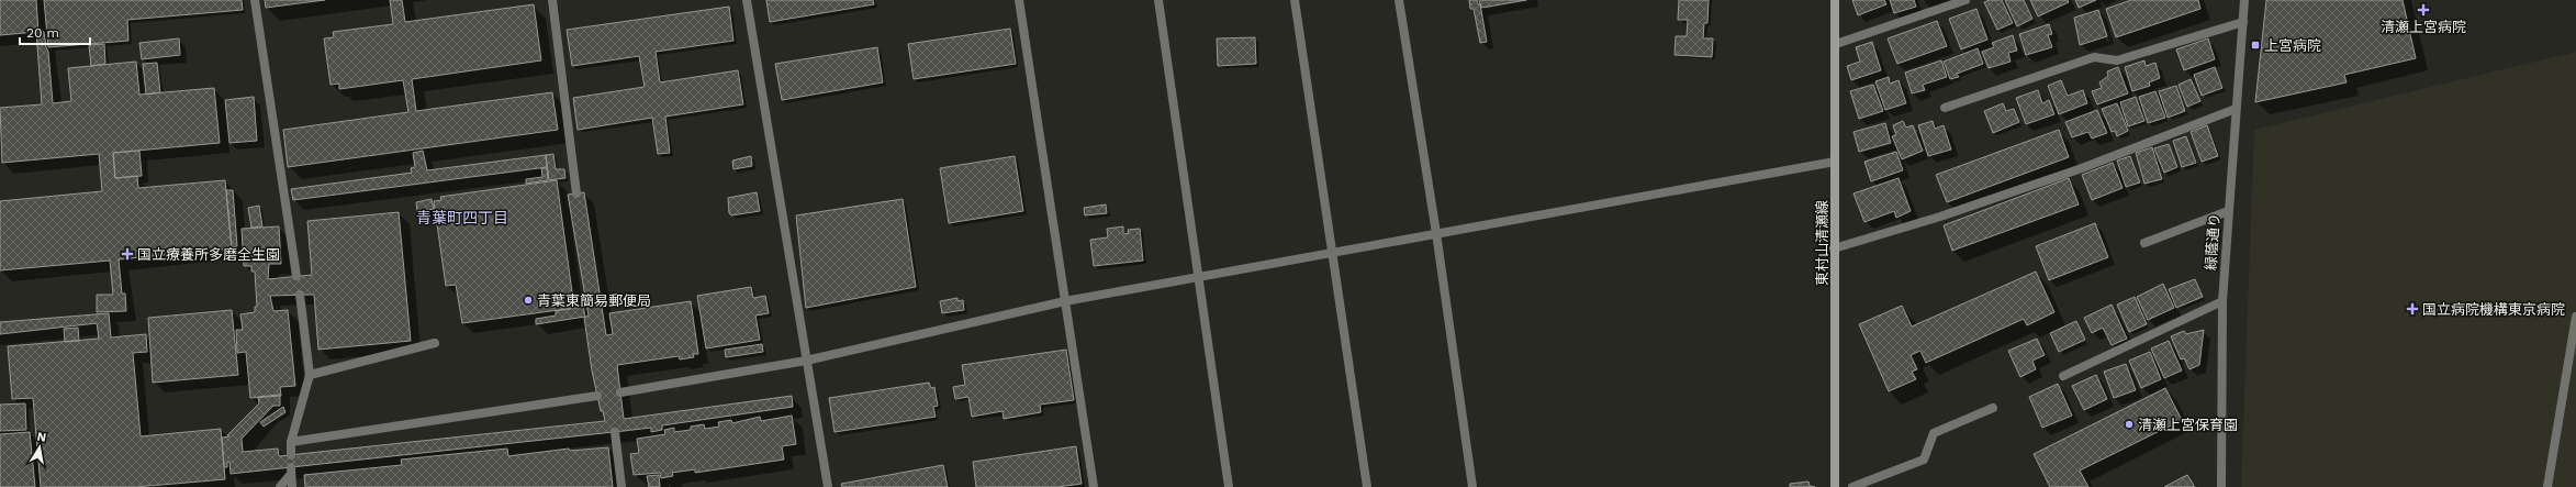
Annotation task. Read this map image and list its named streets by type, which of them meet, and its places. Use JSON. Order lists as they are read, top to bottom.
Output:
{
  "streets": {
    "main road": ["東村山清瀬線"],
    "street": ["緑蔭通り"]
  },
  "districts": ["青葉町四丁目"],
  "places": {
    "health": ["清瀬上宮病院", "国立療養所多磨全生園", "国立病院機構東京病院"],
    "transit": ["上宮病院"],
    "other": ["青葉東簡易郵便局", "清瀬上宮保育園"]
  },
  "scale_bar": "20 m",
  "north": "top"
}
